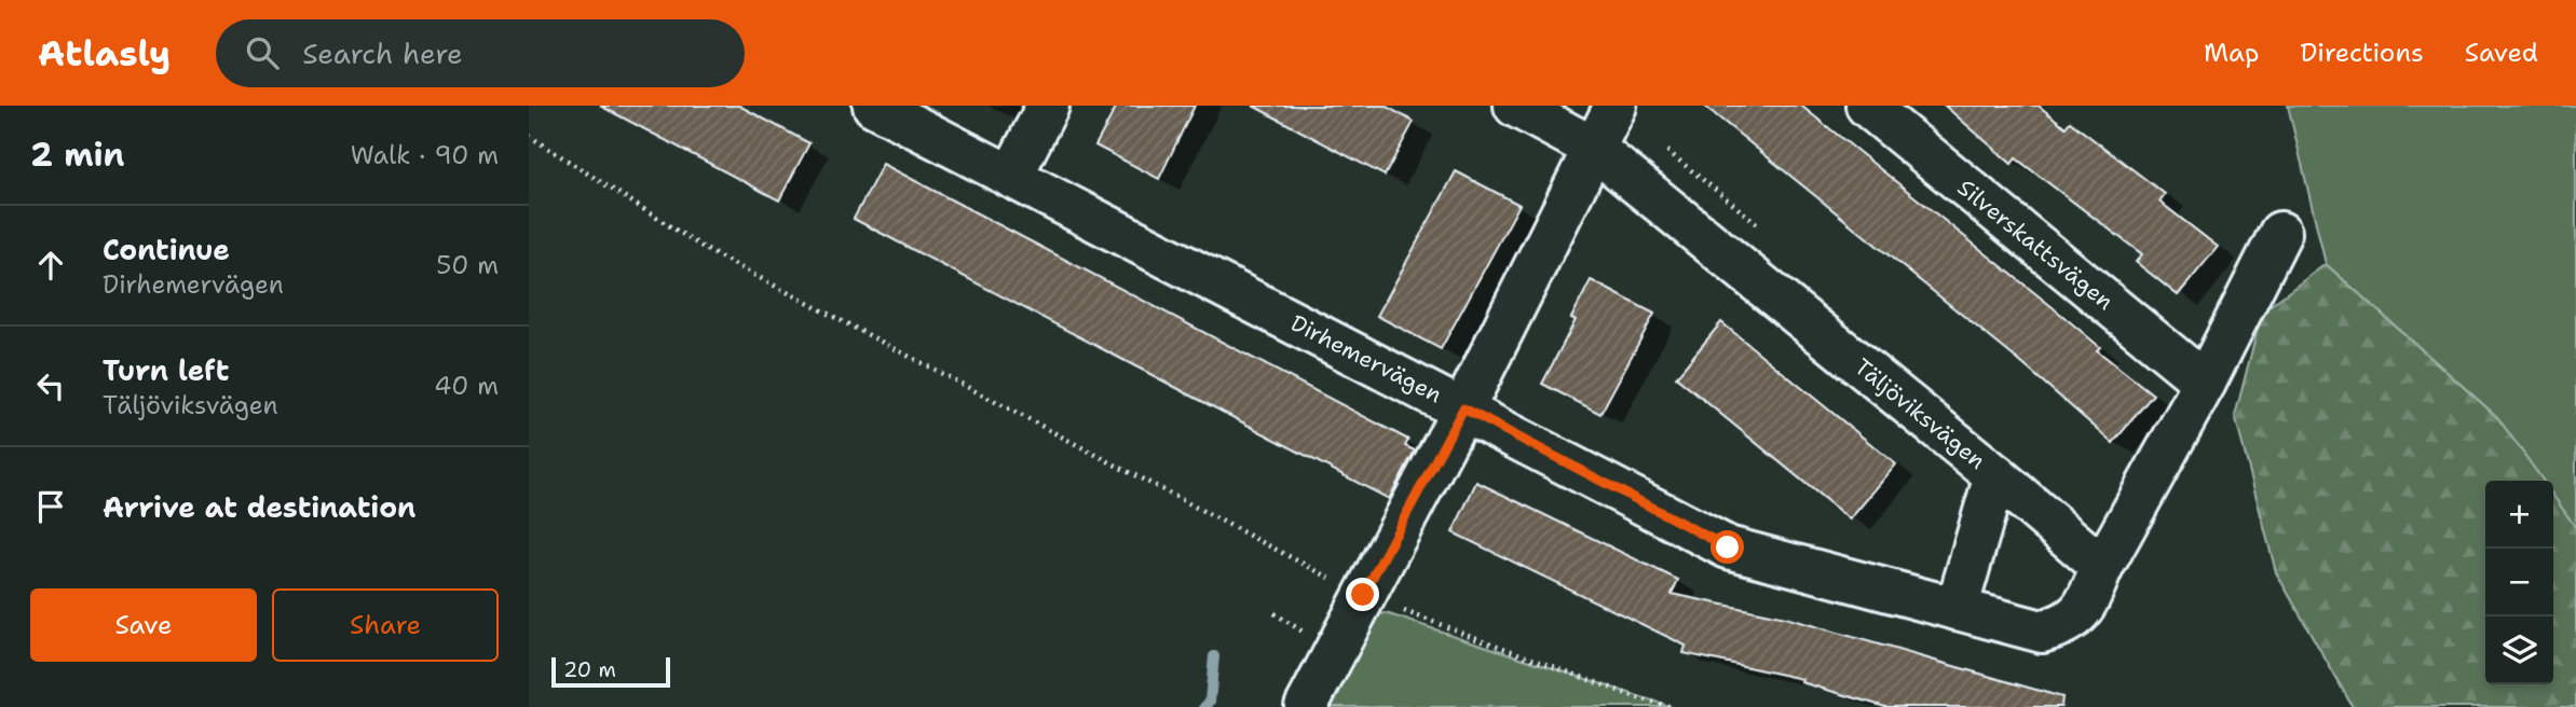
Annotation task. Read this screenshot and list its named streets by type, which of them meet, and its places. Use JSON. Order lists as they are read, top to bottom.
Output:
{
  "streets": {
    "street": ["Silverskattsvägen", "Dirhemervägen", "Täljöviksvägen"]
  },
  "scale_bar": "20 m",
  "page": {
    "header": "Atlasly",
    "search": "Search here",
    "nav": ["Map", "Directions", "Saved"],
    "heading": ["2 min", "Walk · 90 m"],
    "list": [
      ["Continue", "Dirhemervägen", "50 m"],
      ["Turn left", "Täljöviksvägen", "40 m"],
      "Arrive at destination"
    ],
    "map_buttons": ["+", "−"],
    "buttons": ["Save", "Share"],
    "scale": "20 m"
  }
}
